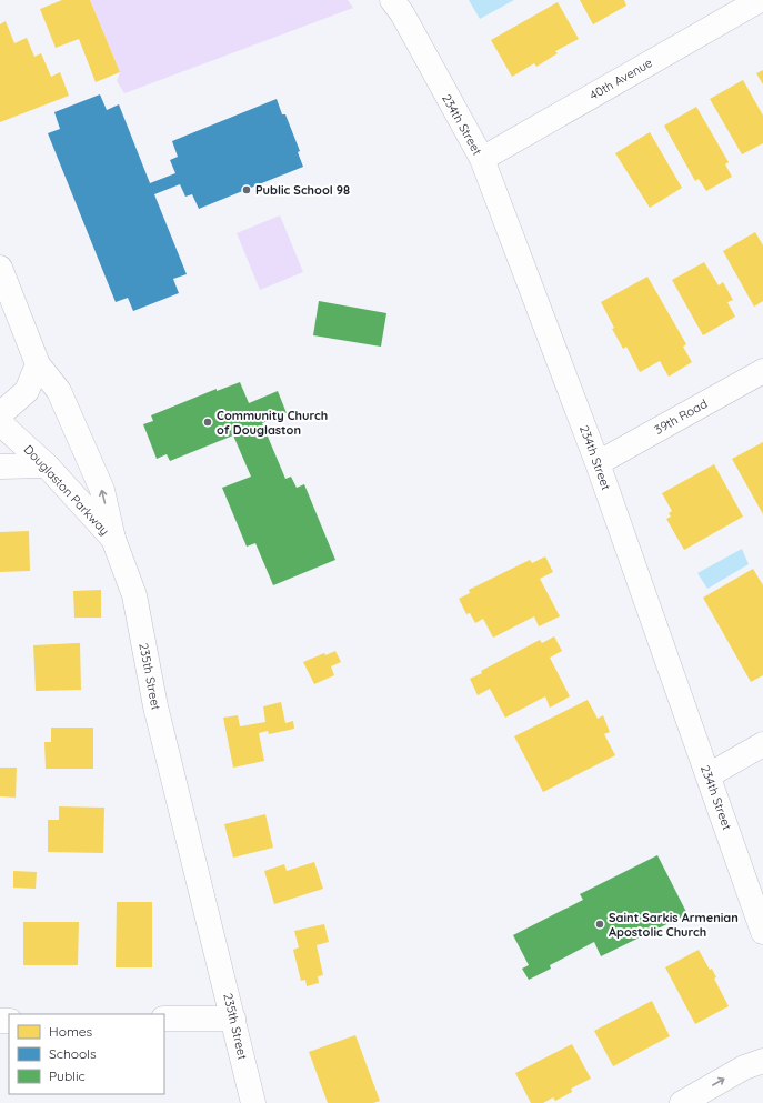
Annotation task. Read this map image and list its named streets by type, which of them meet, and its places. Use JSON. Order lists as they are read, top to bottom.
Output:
{
  "streets": {
    "street": [
      "40th Avenue",
      "234th Street",
      "39th Road",
      "Douglaston Parkway",
      "235th Street"
    ]
  },
  "crossings": [
    ["40th Avenue", "234th Street"],
    ["234th Street", "39th Road"],
    ["Douglaston Parkway", "235th Street"]
  ],
  "places": ["Public School 98", "Community Church of Douglaston", "Saint Sarkis Armenian Apostolic Church"],
  "legend": ["Homes", "Schools", "Public"]
}
